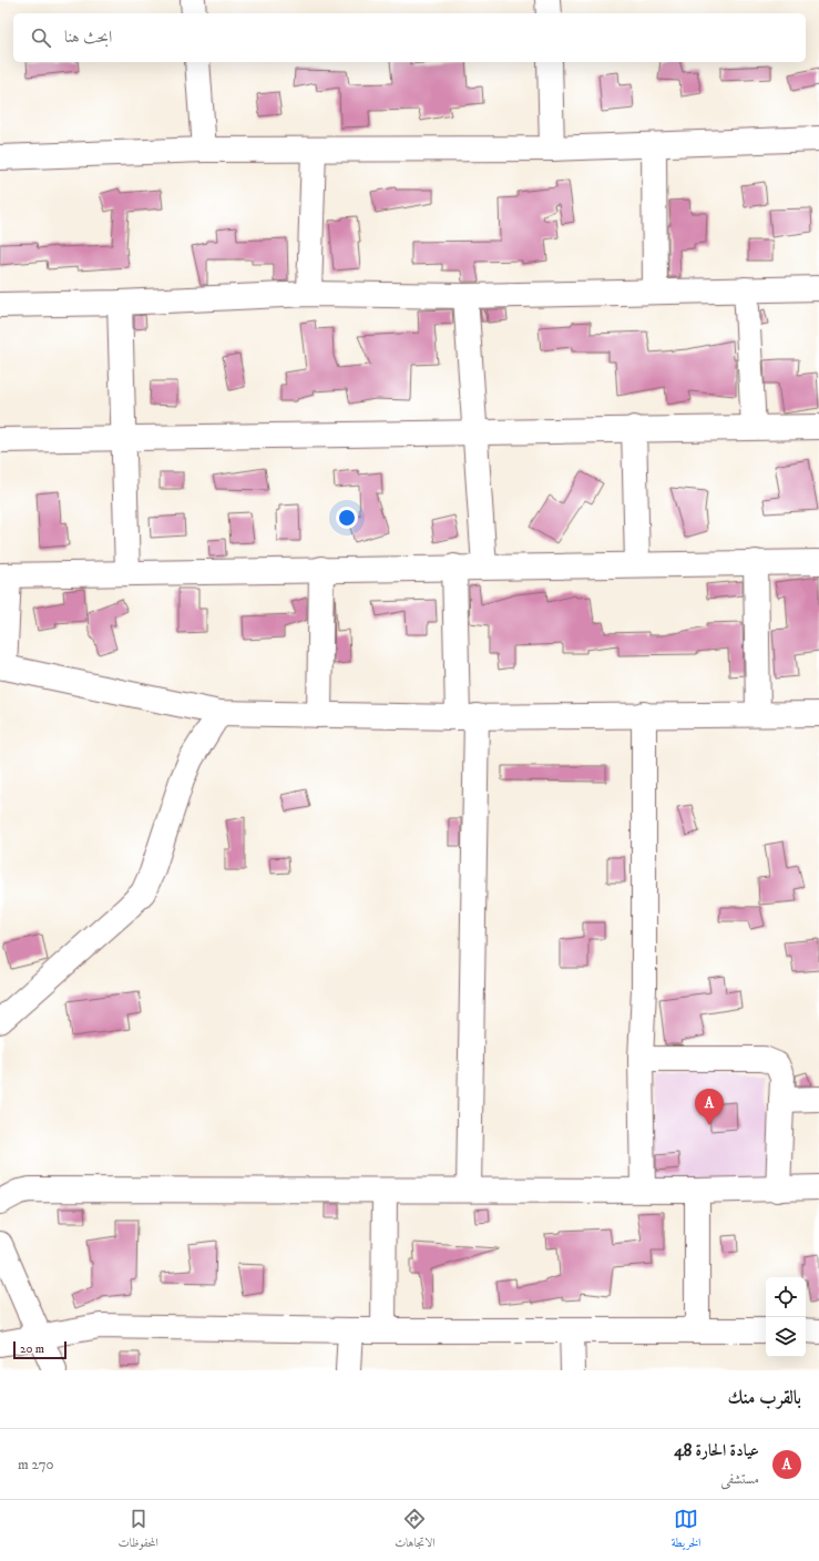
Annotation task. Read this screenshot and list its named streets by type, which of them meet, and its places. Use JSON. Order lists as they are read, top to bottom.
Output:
{
  "scale_bar": "20 m",
  "page": {
    "search": "ابحث هنا",
    "pins": "A",
    "scale": "20 m",
    "heading": "بالقرب منك",
    "list": [
      {
        "mark": "A",
        "name": "عيادة الحارة 48",
        "note": "مستشفى",
        "value": "270 m"
      }
    ],
    "nav": ["الخريطة", "الاتجاهات", "المحفوظات"]
  }
}
